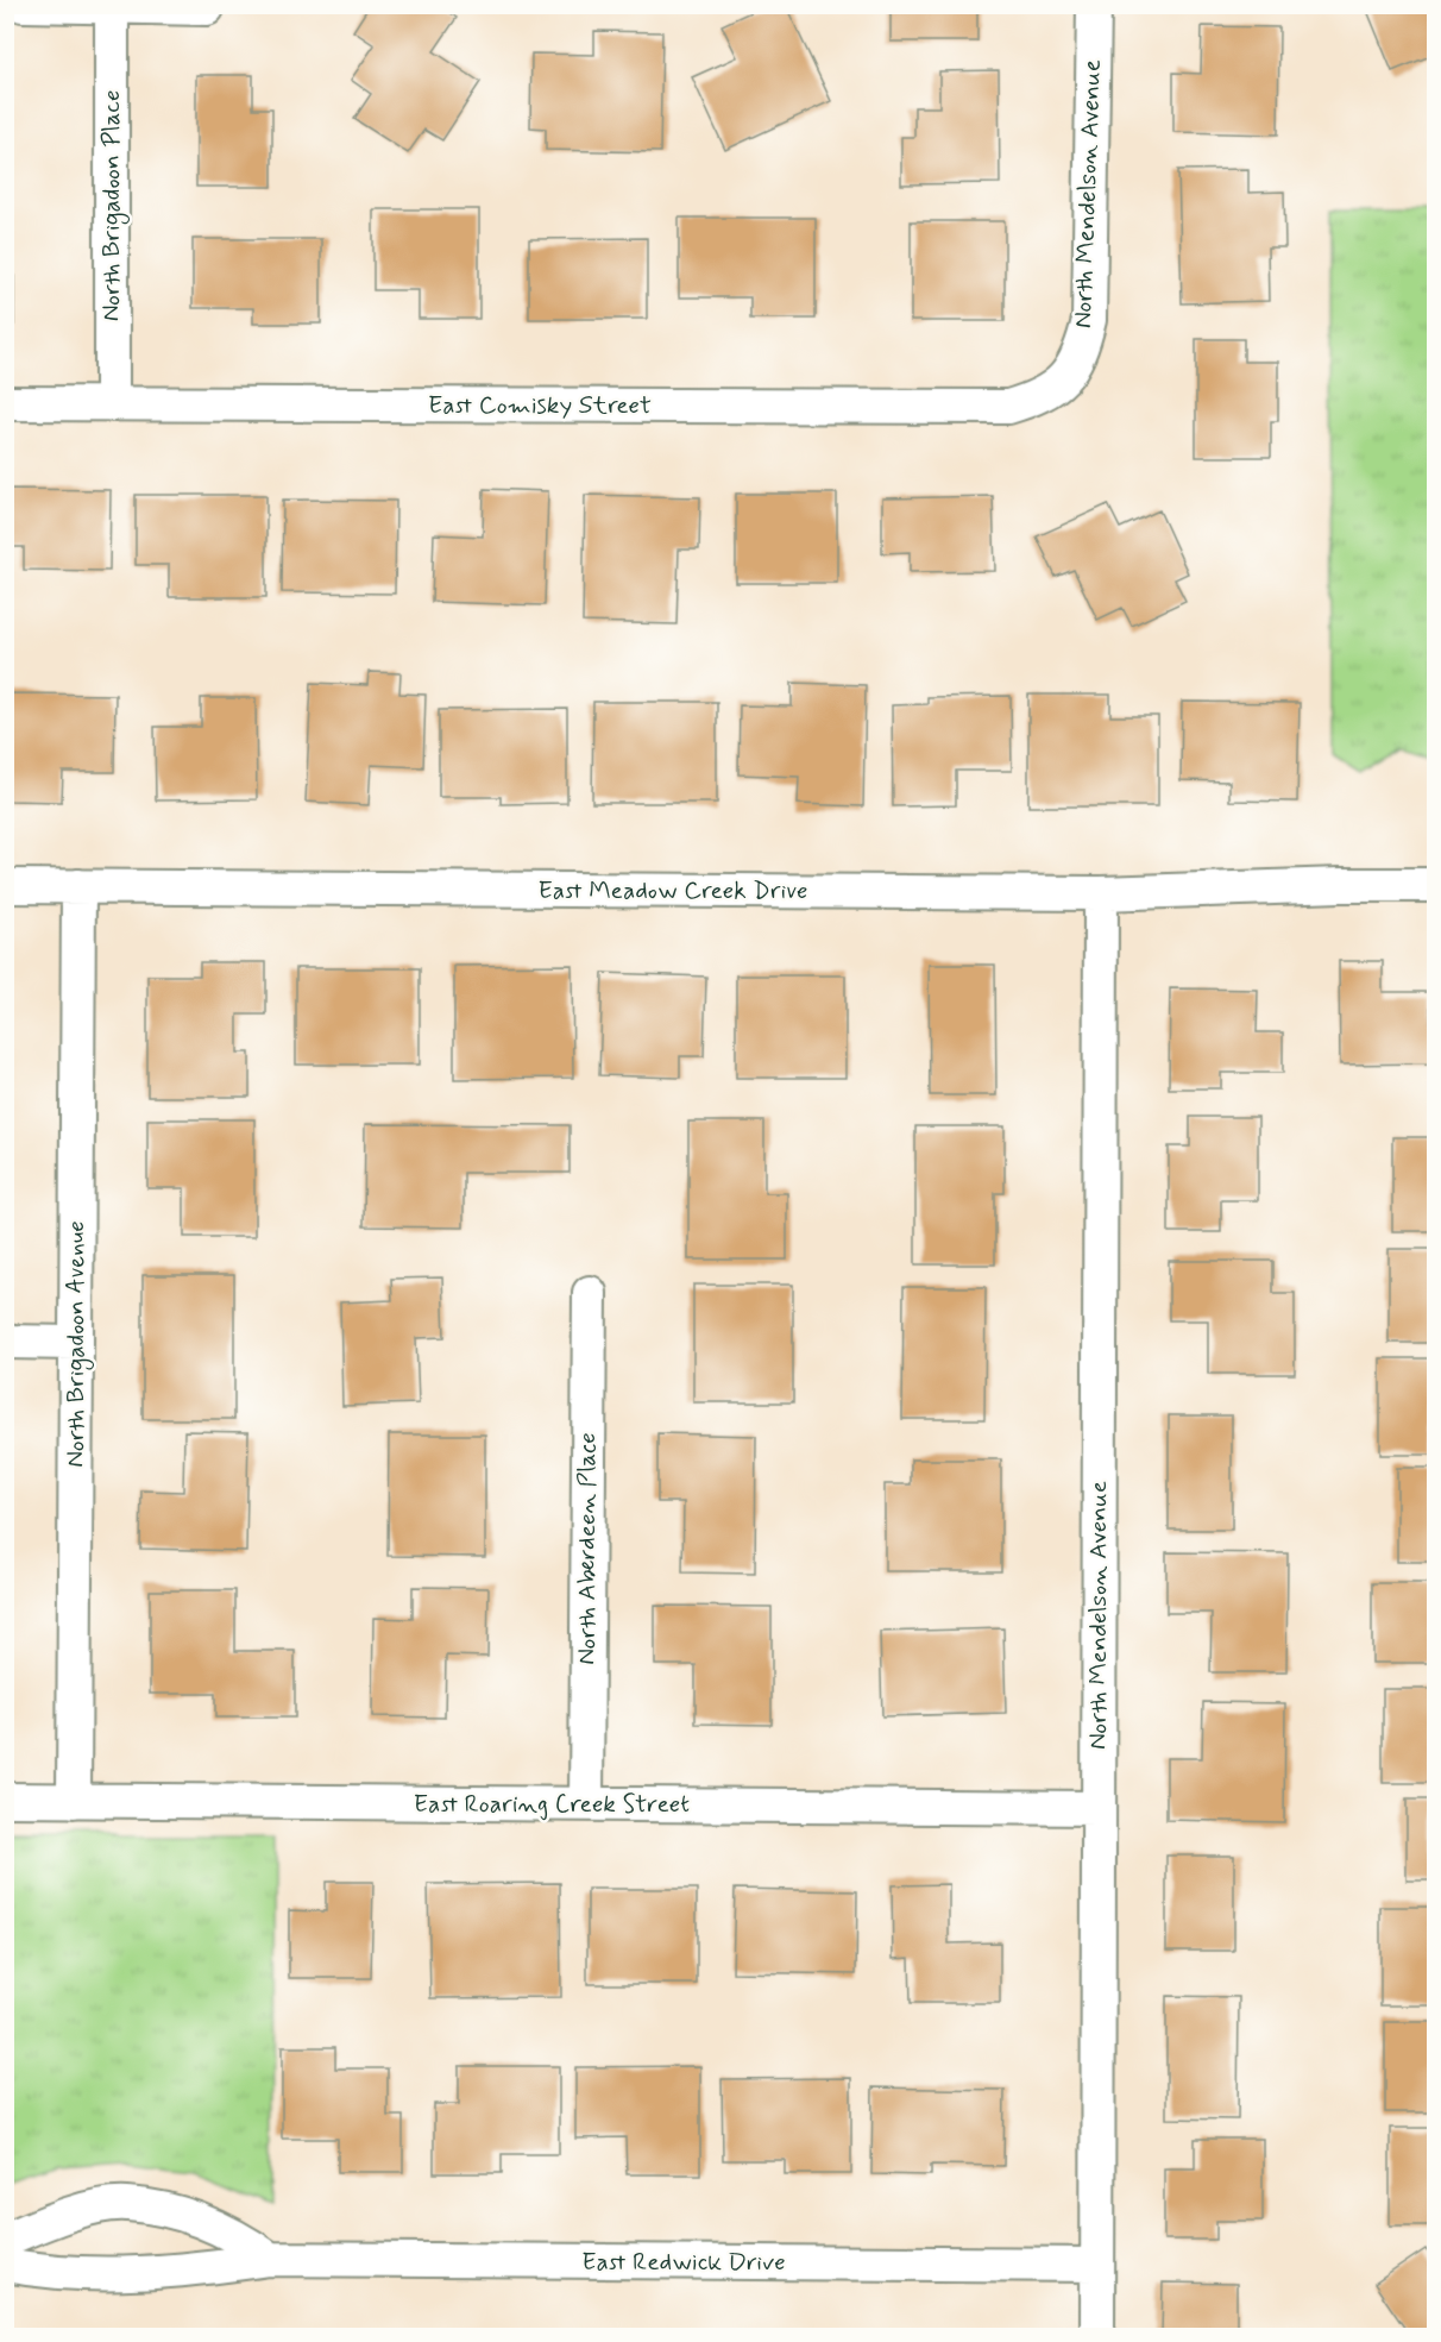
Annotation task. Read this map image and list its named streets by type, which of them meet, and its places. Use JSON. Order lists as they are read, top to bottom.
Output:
{
  "streets": {
    "street": [
      "North Mendelson Avenue",
      "North Brigadoon Place",
      "East Comisky Street",
      "East Meadow Creek Drive",
      "North Brigadoon Avenue",
      "North Aberdeen Place",
      "East Roaring Creek Street",
      "East Redwick Drive"
    ]
  },
  "crossings": [
    ["North Mendelson Avenue", "East Comisky Street"],
    ["North Mendelson Avenue", "East Meadow Creek Drive"],
    ["North Mendelson Avenue", "East Roaring Creek Street"],
    ["North Mendelson Avenue", "East Redwick Drive"],
    ["North Brigadoon Place", "East Comisky Street"],
    ["East Meadow Creek Drive", "North Brigadoon Avenue"],
    ["North Brigadoon Avenue", "East Roaring Creek Street"],
    ["North Aberdeen Place", "East Roaring Creek Street"]
  ]
}
